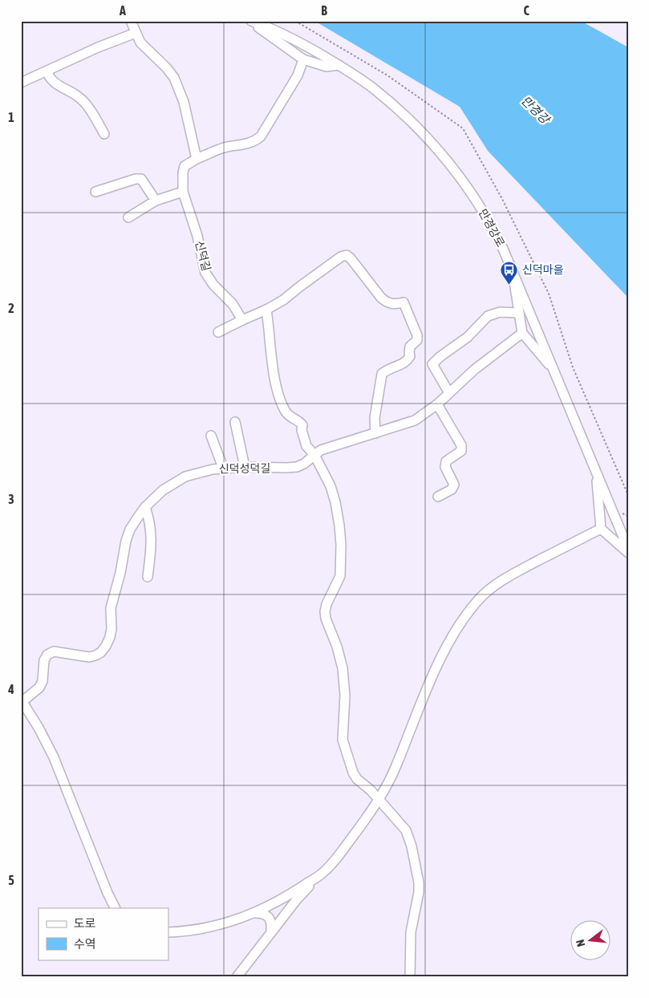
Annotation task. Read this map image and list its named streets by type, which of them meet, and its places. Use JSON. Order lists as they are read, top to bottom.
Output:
{
  "streets": {
    "street": ["만경강로", "신덕길", "신덕성덕길"]
  },
  "water": ["만경강"],
  "places": {
    "bus stop": ["신덕마을"]
  },
  "legend": ["도로", "수역"],
  "north": "left",
  "grid": {
    "columns": ["A", "B", "C"],
    "rows": [
      "1",
      "2",
      "3",
      "4",
      "5"
    ]
  }
}
